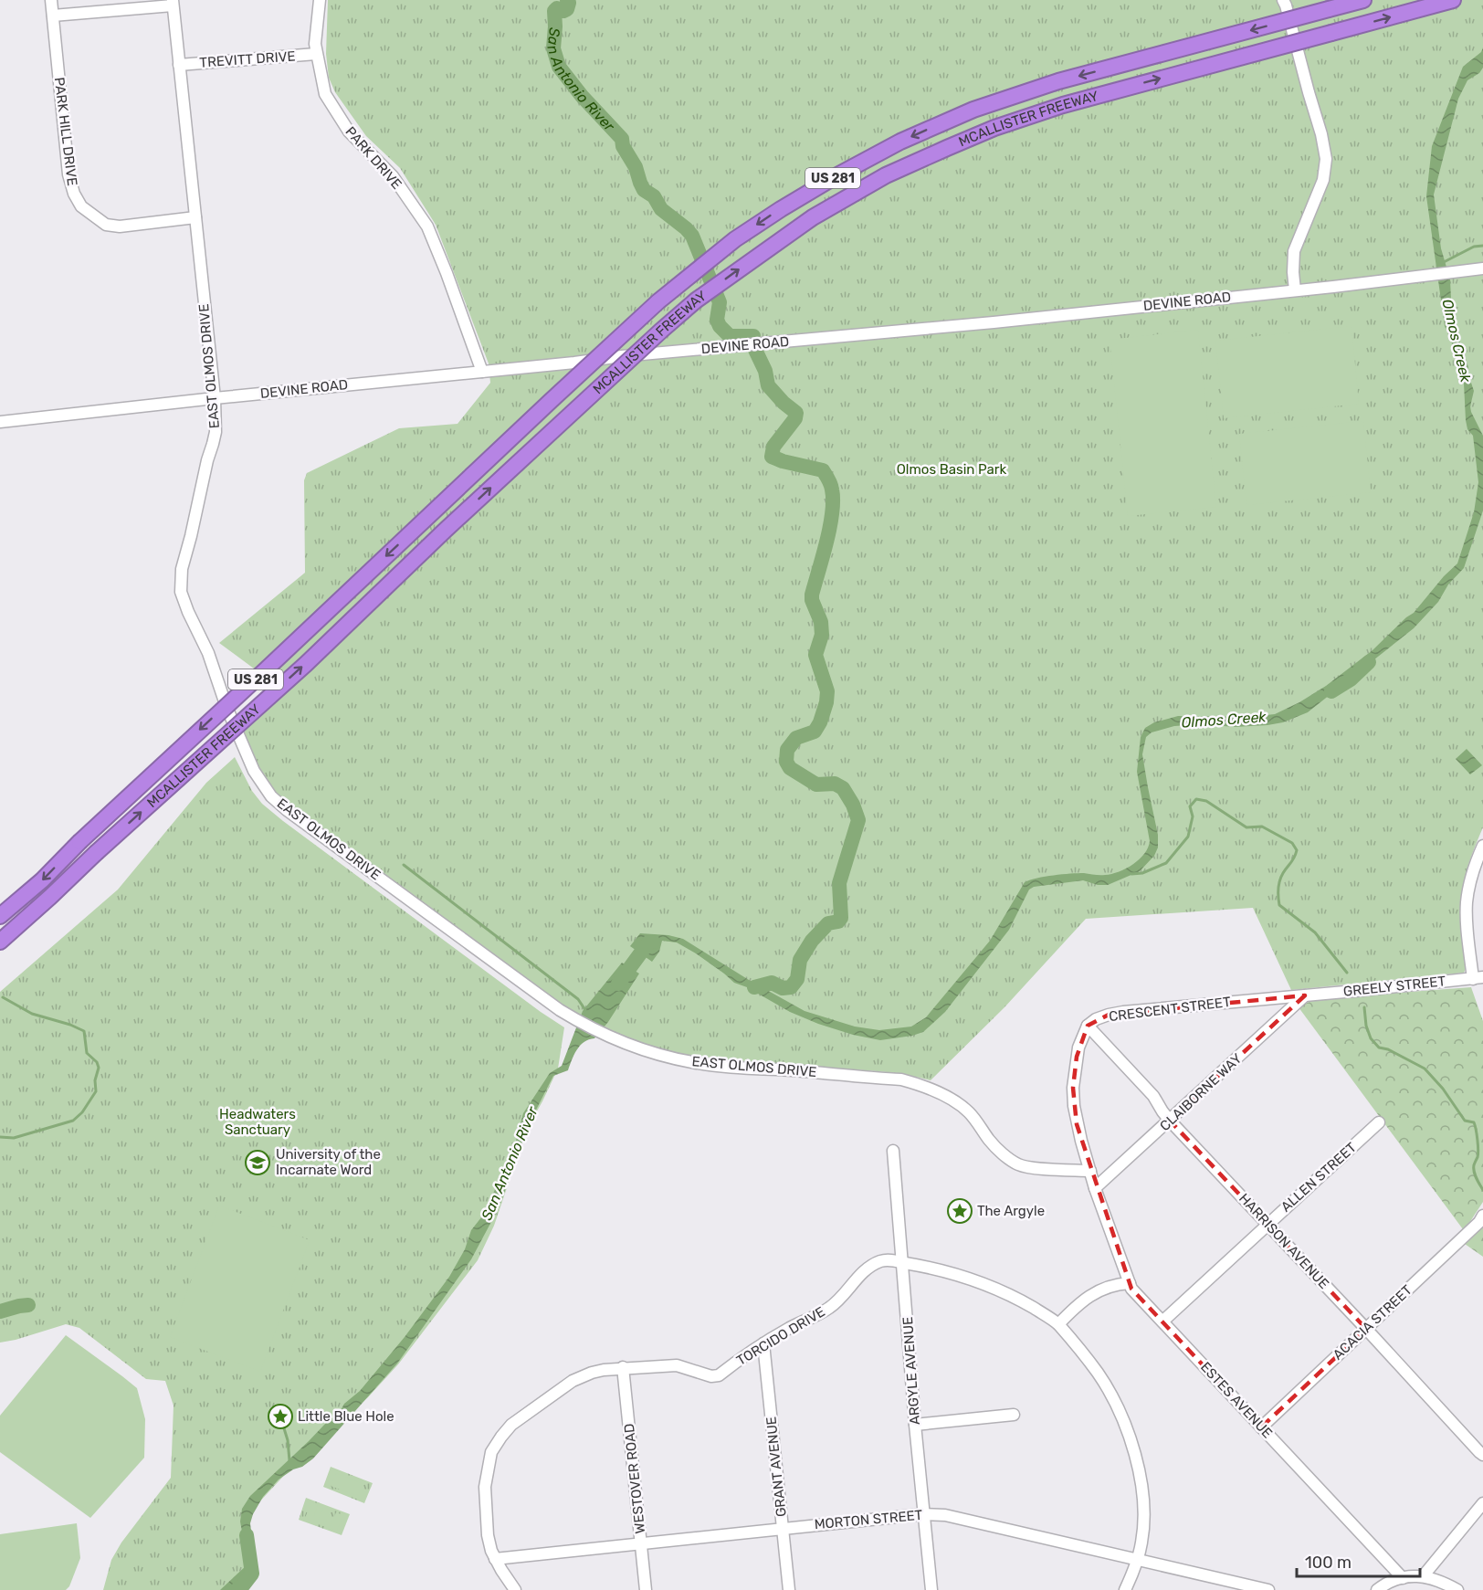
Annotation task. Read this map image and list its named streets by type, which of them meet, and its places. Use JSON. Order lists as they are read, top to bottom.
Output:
{
  "streets": {
    "highway": ["MCALLISTER FREEWAY", "US 281"],
    "street": [
      "TREVITT DRIVE",
      "PARK HILL DRIVE",
      "PARK DRIVE",
      "DEVINE ROAD",
      "EAST OLMOS DRIVE",
      "GREELY STREET",
      "CRESCENT STREET",
      "CLAIBORNE WAY",
      "ALLEN STREET",
      "HARRISON AVENUE",
      "ACACIA STREET",
      "TORCIDO DRIVE",
      "ARGYLE AVENUE",
      "ESTES AVENUE",
      "GRANT AVENUE",
      "WESTOVER ROAD",
      "MORTON STREET"
    ]
  },
  "crossings": [
    ["TREVITT DRIVE", "PARK DRIVE"],
    ["TREVITT DRIVE", "EAST OLMOS DRIVE"],
    ["PARK HILL DRIVE", "EAST OLMOS DRIVE"],
    ["PARK DRIVE", "DEVINE ROAD"],
    ["DEVINE ROAD", "EAST OLMOS DRIVE"],
    ["GREELY STREET", "CRESCENT STREET"],
    ["GREELY STREET", "CLAIBORNE WAY"],
    ["CRESCENT STREET", "CLAIBORNE WAY"],
    ["CRESCENT STREET", "HARRISON AVENUE"],
    ["CLAIBORNE WAY", "HARRISON AVENUE"],
    ["ALLEN STREET", "HARRISON AVENUE"],
    ["ALLEN STREET", "ESTES AVENUE"],
    ["HARRISON AVENUE", "ACACIA STREET"],
    ["ACACIA STREET", "ESTES AVENUE"],
    ["TORCIDO DRIVE", "ARGYLE AVENUE"],
    ["TORCIDO DRIVE", "GRANT AVENUE"],
    ["TORCIDO DRIVE", "WESTOVER ROAD"],
    ["TORCIDO DRIVE", "MORTON STREET"],
    ["ARGYLE AVENUE", "MORTON STREET"],
    ["GRANT AVENUE", "MORTON STREET"],
    ["WESTOVER ROAD", "MORTON STREET"]
  ],
  "water": ["San Antonio River", "Olmos Creek"],
  "parks": ["Olmos Basin Park", "Headwaters Sanctuary"],
  "places": {
    "school or university": ["University of the Incarnate Word"],
    "place": ["The Argyle", "Little Blue Hole"]
  },
  "scale_bar": "100 m"
}
